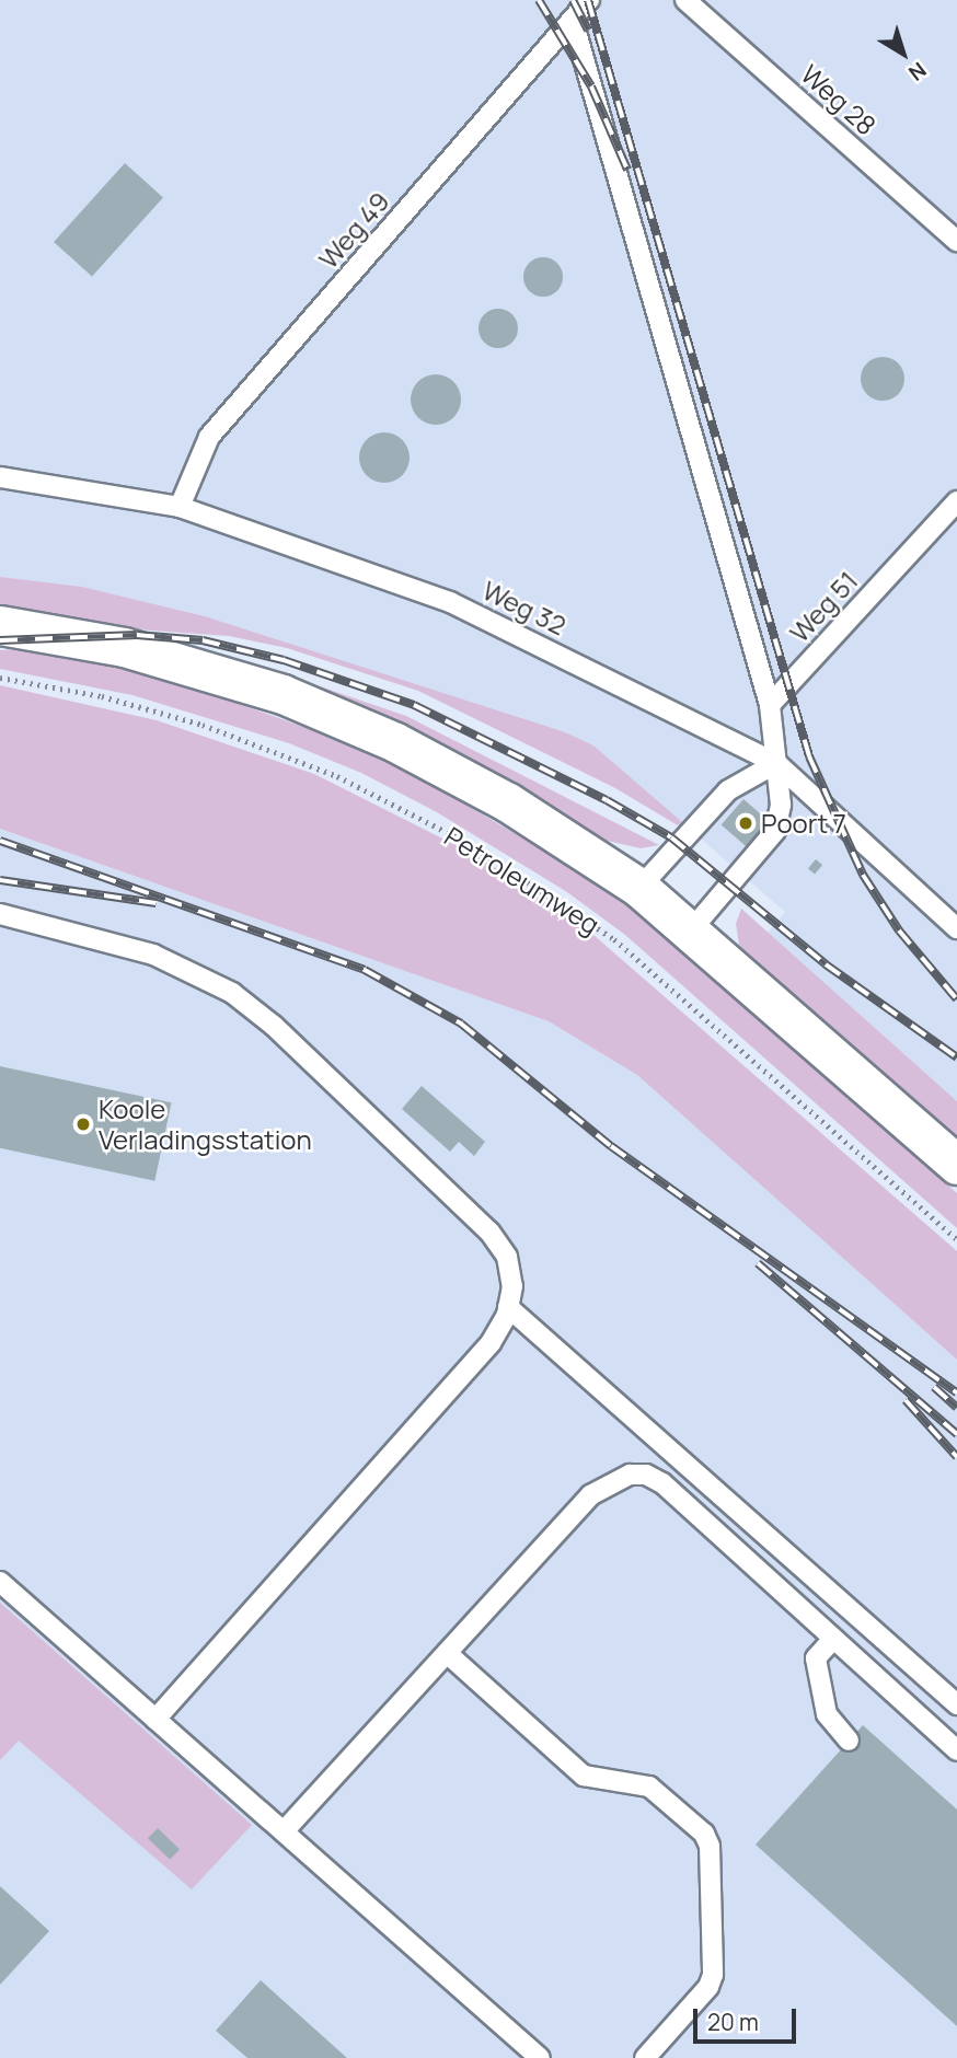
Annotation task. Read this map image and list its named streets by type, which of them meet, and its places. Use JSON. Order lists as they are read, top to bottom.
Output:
{
  "streets": {
    "street": ["Petroleumweg"],
    "lane": [
      "Weg 28",
      "Weg 49",
      "Weg 51",
      "Weg 32"
    ]
  },
  "crossings": [
    ["Weg 49", "Weg 32"]
  ],
  "places": ["Poort 7", "Koole Verladingsstation"],
  "scale_bar": "20 m",
  "north": "bottom right"
}
